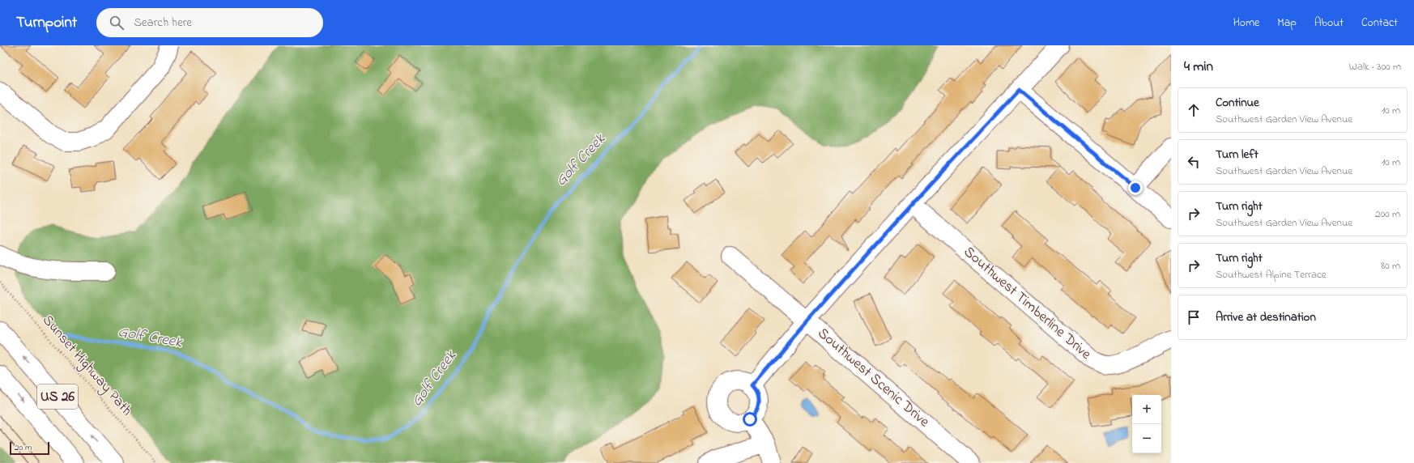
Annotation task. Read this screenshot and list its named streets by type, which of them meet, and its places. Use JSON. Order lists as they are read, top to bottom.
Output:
{
  "streets": {
    "main road": ["Southwest Timberline Drive", "Southwest Scenic Drive", "US 26"],
    "path": ["Sunset Highway Path"]
  },
  "water": ["Golf Creek"],
  "scale_bar": "20 m",
  "page": {
    "header": "Turnpoint",
    "search": "Search here",
    "nav": [
      "Home",
      "Map",
      "About",
      "Contact"
    ],
    "heading": ["4 min", "Walk · 300 m"],
    "list": [
      ["Continue", "Southwest Garden View Avenue", "10 m"],
      ["Turn left", "Southwest Garden View Avenue", "10 m"],
      ["Turn right", "Southwest Garden View Avenue", "200 m"],
      ["Turn right", "Southwest Alpine Terrace", "80 m"],
      "Arrive at destination"
    ],
    "map_buttons": ["+", "−"],
    "scale": "20 m"
  }
}
